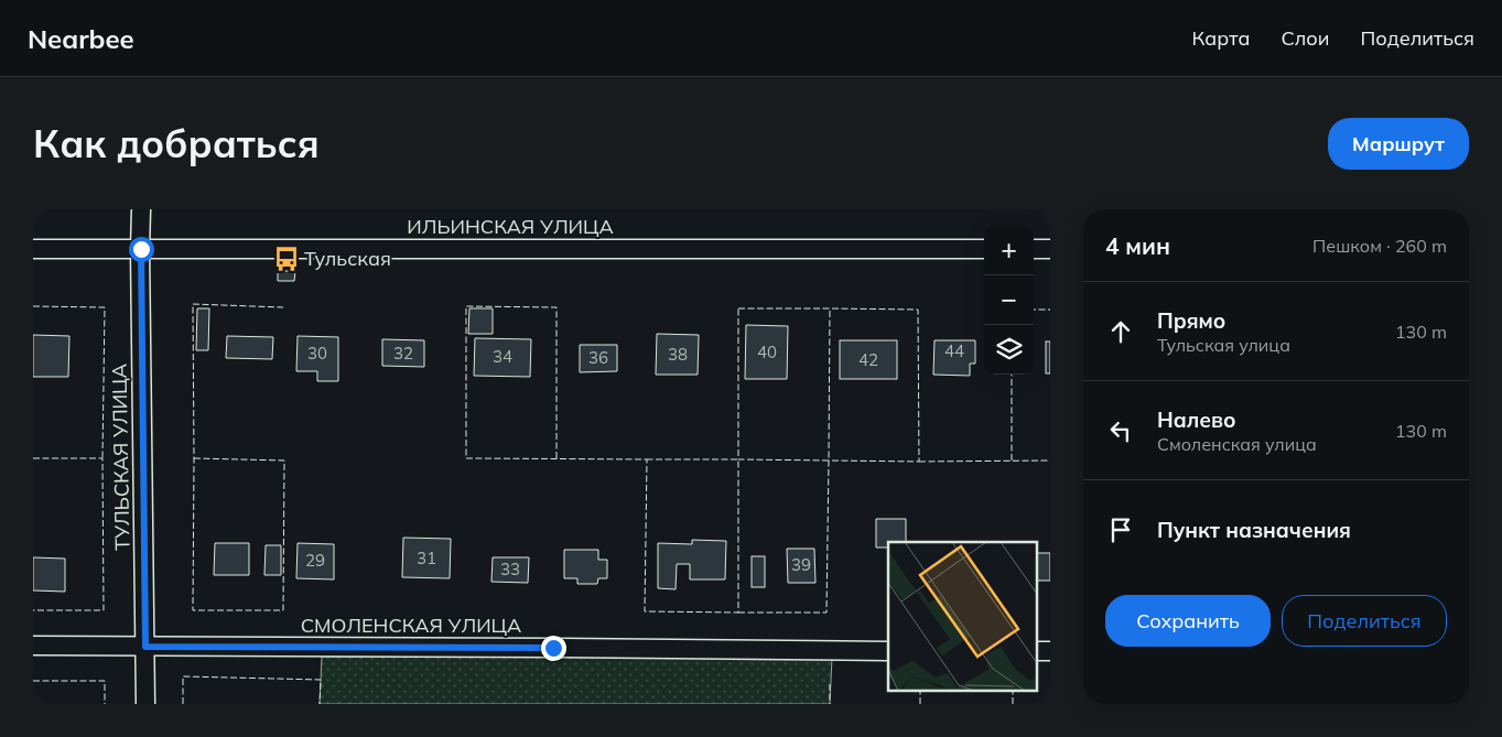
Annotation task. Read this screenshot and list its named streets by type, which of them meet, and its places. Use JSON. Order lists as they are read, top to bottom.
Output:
{
  "streets": {
    "street": ["ИЛЬИНСКАЯ УЛИЦА", "ТУЛЬСКАЯ УЛИЦА", "СМОЛЕНСКАЯ УЛИЦА"]
  },
  "crossings": [
    ["ИЛЬИНСКАЯ УЛИЦА", "ТУЛЬСКАЯ УЛИЦА"],
    ["ТУЛЬСКАЯ УЛИЦА", "СМОЛЕНСКАЯ УЛИЦА"]
  ],
  "places": {
    "bus stop": ["Тульская"]
  },
  "house_numbers": [
    "44",
    "40",
    "30",
    "32",
    "38",
    "34",
    "36",
    "42",
    "31",
    "29",
    "39",
    "33"
  ],
  "page": {
    "header": "Nearbee",
    "nav": ["Карта", "Слои", "Поделиться"],
    "buttons": [
      "Маршрут",
      ["Сохранить", "Поделиться"]
    ],
    "title": "Как добраться",
    "heading": ["4 мин", "Пешком · 260 m"],
    "map_buttons": ["+", "−"],
    "list": [
      ["Прямо", "Тульская улица", "130 m"],
      ["Налево", "Смоленская улица", "130 m"],
      "Пункт назначения"
    ]
  }
}
